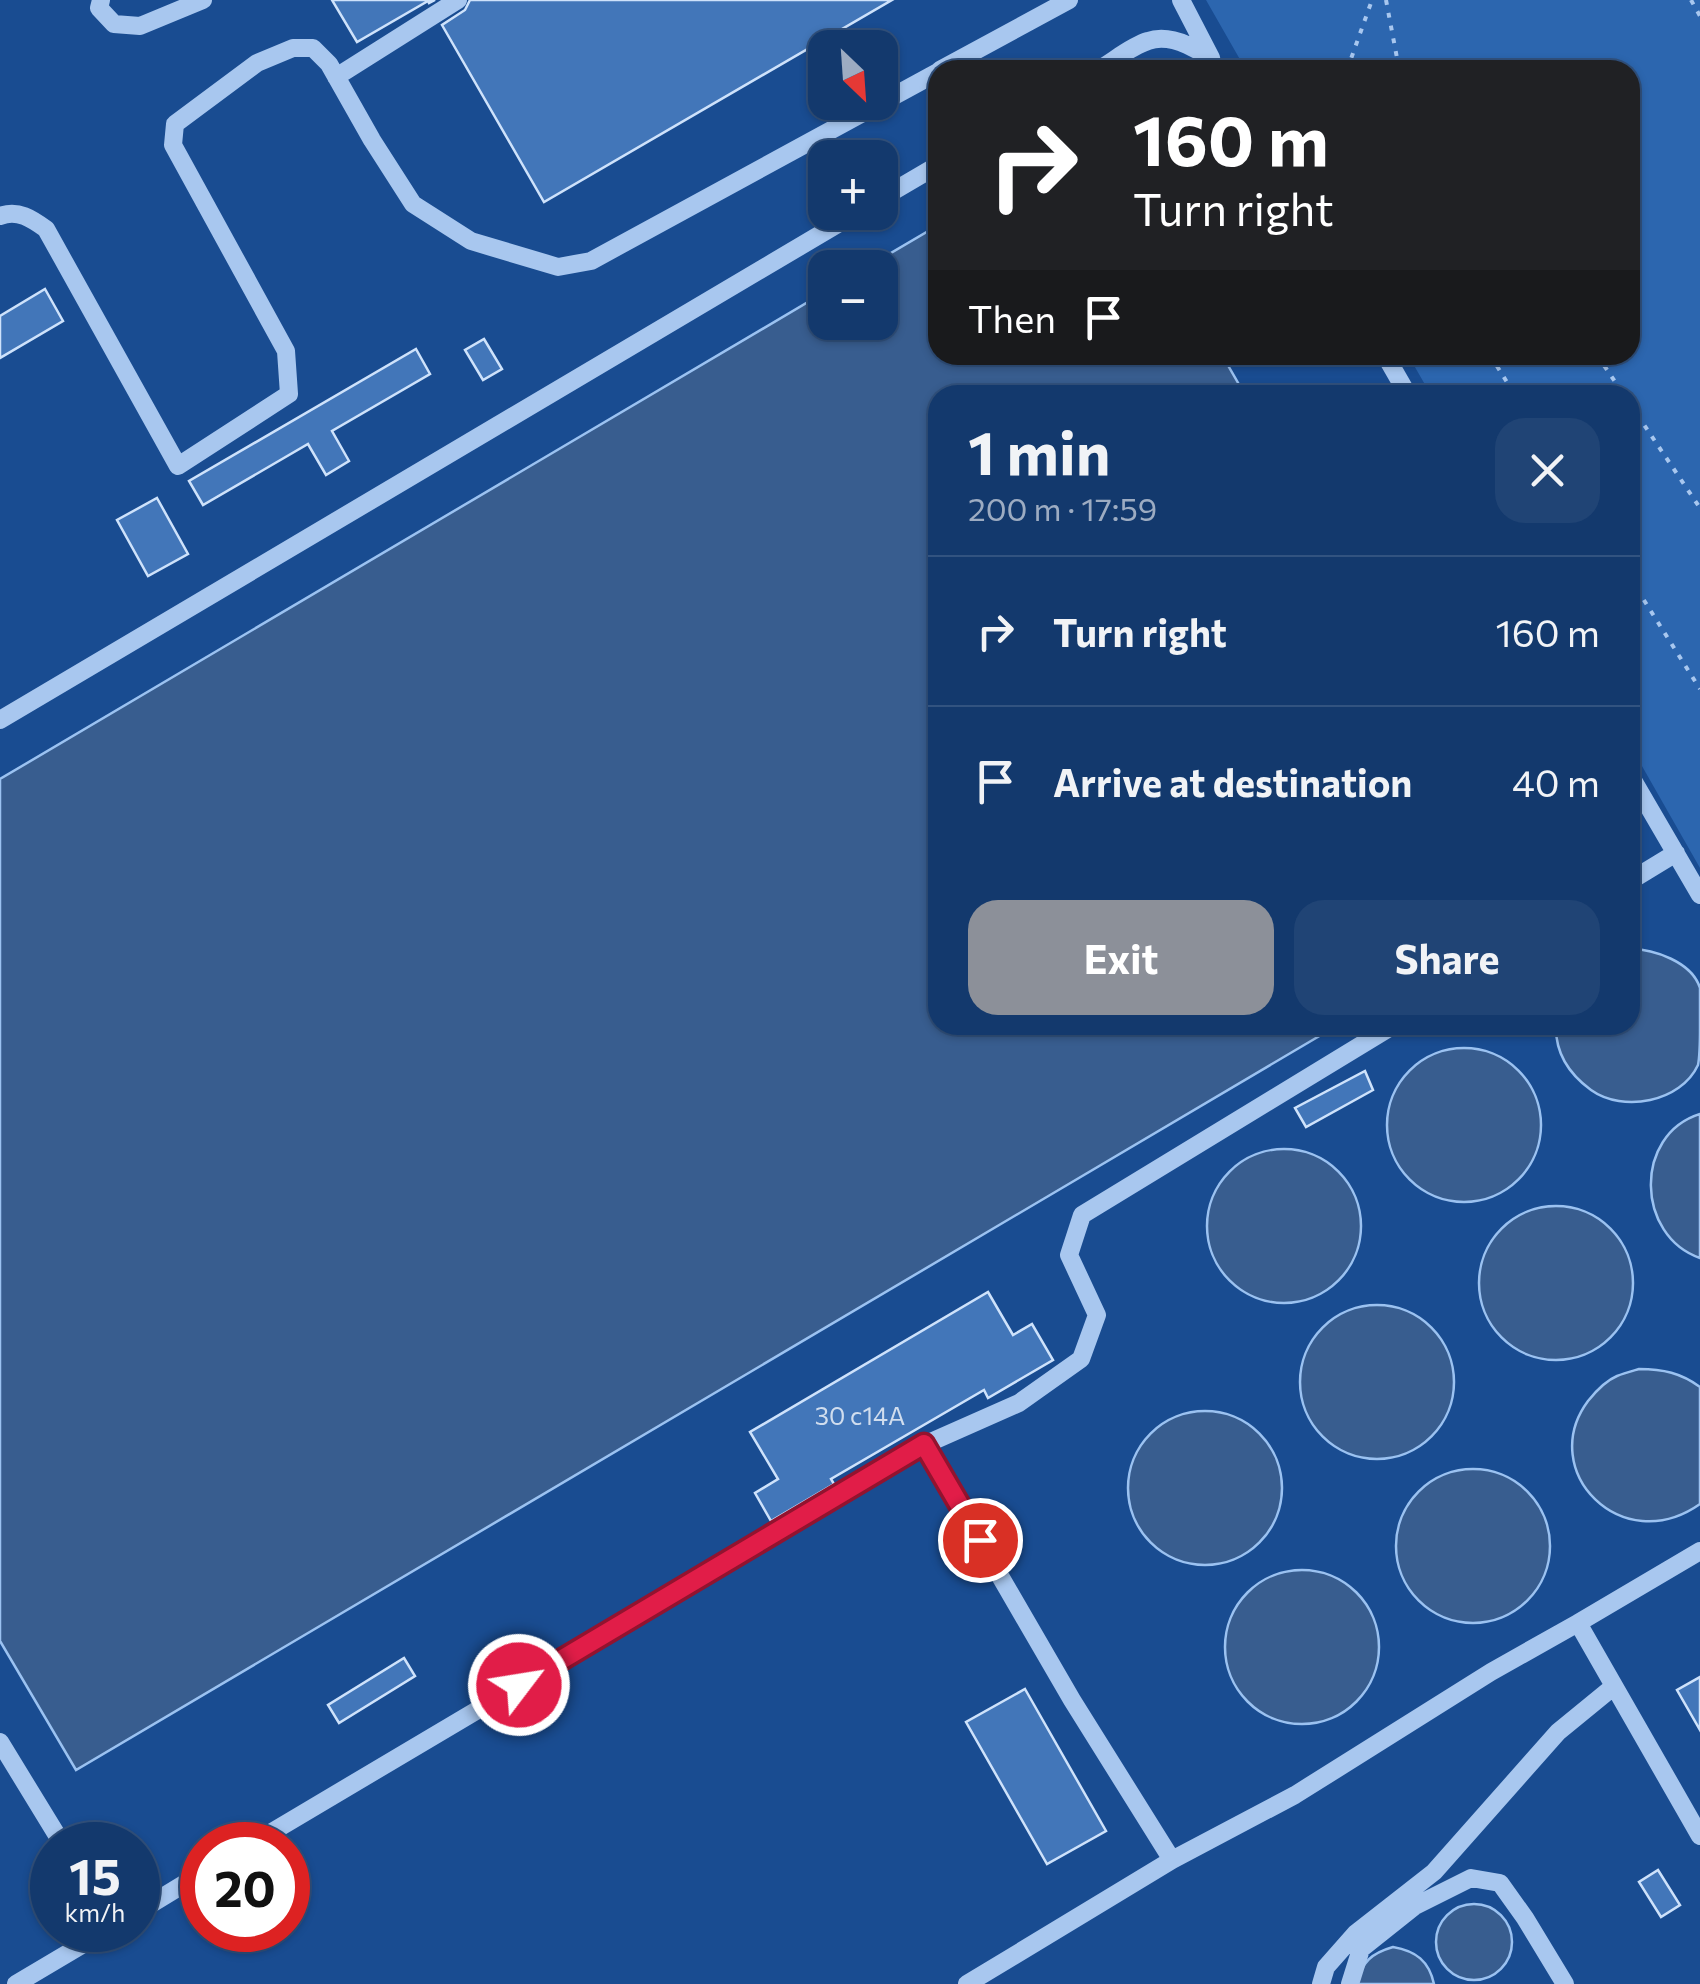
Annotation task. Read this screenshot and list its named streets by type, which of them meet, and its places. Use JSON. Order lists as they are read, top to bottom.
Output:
{
  "house_numbers": ["30 с14А"],
  "north": "bottom right",
  "page": {
    "map_buttons": ["+", "−"],
    "turn": ["160 m", "Turn right"],
    "then": "Then",
    "heading": ["1 min", "200 m · 17:59"],
    "list": [
      {
        "name": "Turn right",
        "value": "160 m"
      },
      {
        "name": "Arrive at destination",
        "value": "40 m"
      }
    ],
    "buttons": ["Exit", "Share"],
    "speed": "15 km/h",
    "limit": "20"
  }
}
